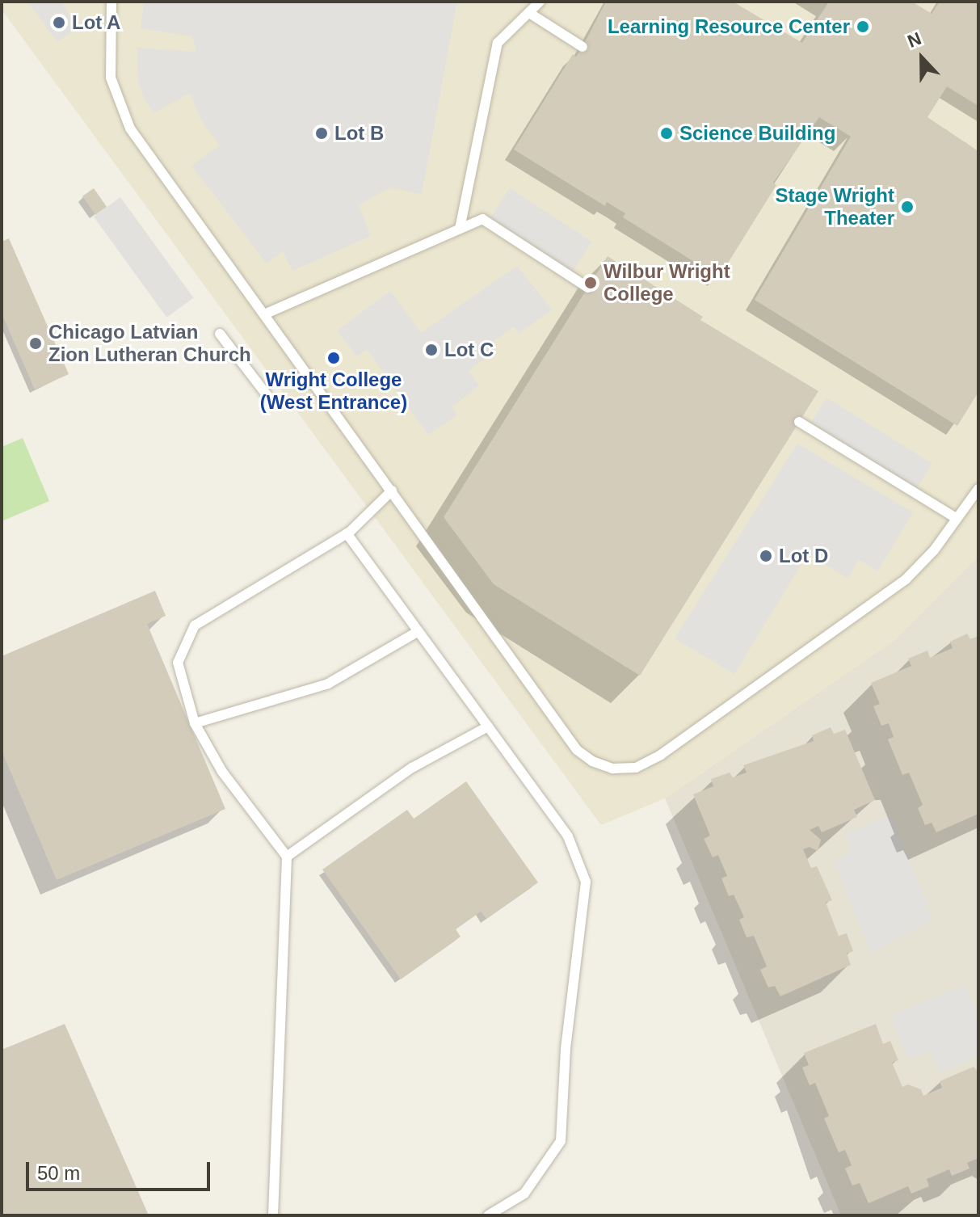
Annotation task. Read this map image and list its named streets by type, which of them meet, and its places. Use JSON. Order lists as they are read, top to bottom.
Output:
{
  "places": [
    "Lot A",
    "Learning Resource Center",
    "Lot B",
    "Science Building",
    "Stage Wright Theater",
    "Wilbur Wright College",
    "Chicago Latvian Zion Lutheran Church",
    "Lot C",
    "Wright College (West Entrance)",
    "Lot D"
  ],
  "scale_bar": "50 m",
  "north": "top"
}
